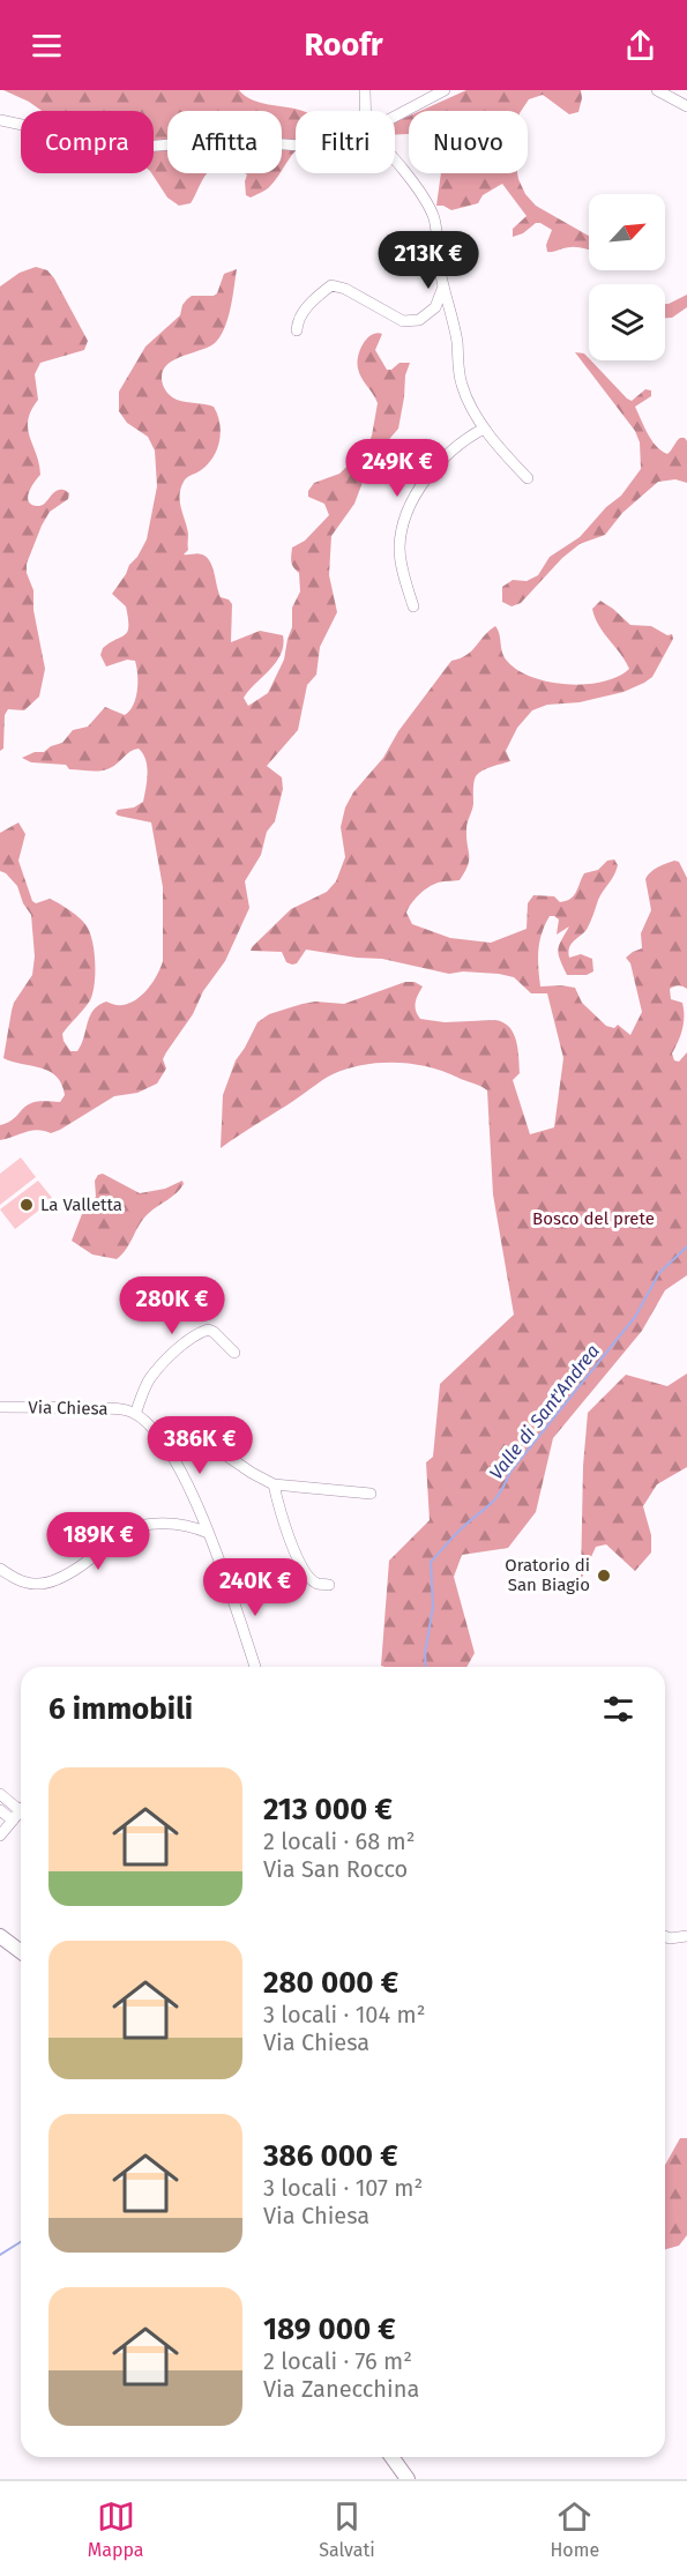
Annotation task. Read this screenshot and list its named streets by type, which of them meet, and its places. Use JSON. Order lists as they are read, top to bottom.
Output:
{
  "streets": {
    "street": ["Via Chiesa"]
  },
  "water": ["Valle di Sant'Andrea"],
  "parks": ["Bosco del prete"],
  "places": ["La Valletta", "Oratorio di San Biagio"],
  "north": "top right",
  "page": {
    "header": "Roofr",
    "chip": [
      "Compra",
      "Affitta",
      "Filtri",
      "Nuovo"
    ],
    "price": [
      "213K €",
      "249K €",
      "280K €",
      "386K €",
      "189K €",
      "240K €"
    ],
    "heading": "6 immobili",
    "list": [
      {
        "name": "213 000 €",
        "note": "2 locali · 68 m² · Via San Rocco"
      },
      {
        "name": "280 000 €",
        "note": "3 locali · 104 m² · Via Chiesa"
      },
      {
        "name": "386 000 €",
        "note": "3 locali · 107 m² · Via Chiesa"
      },
      {
        "name": "189 000 €",
        "note": "2 locali · 76 m² · Via Zanecchina"
      }
    ],
    "tabs": ["Mappa", "Salvati", "Home"]
  }
}
